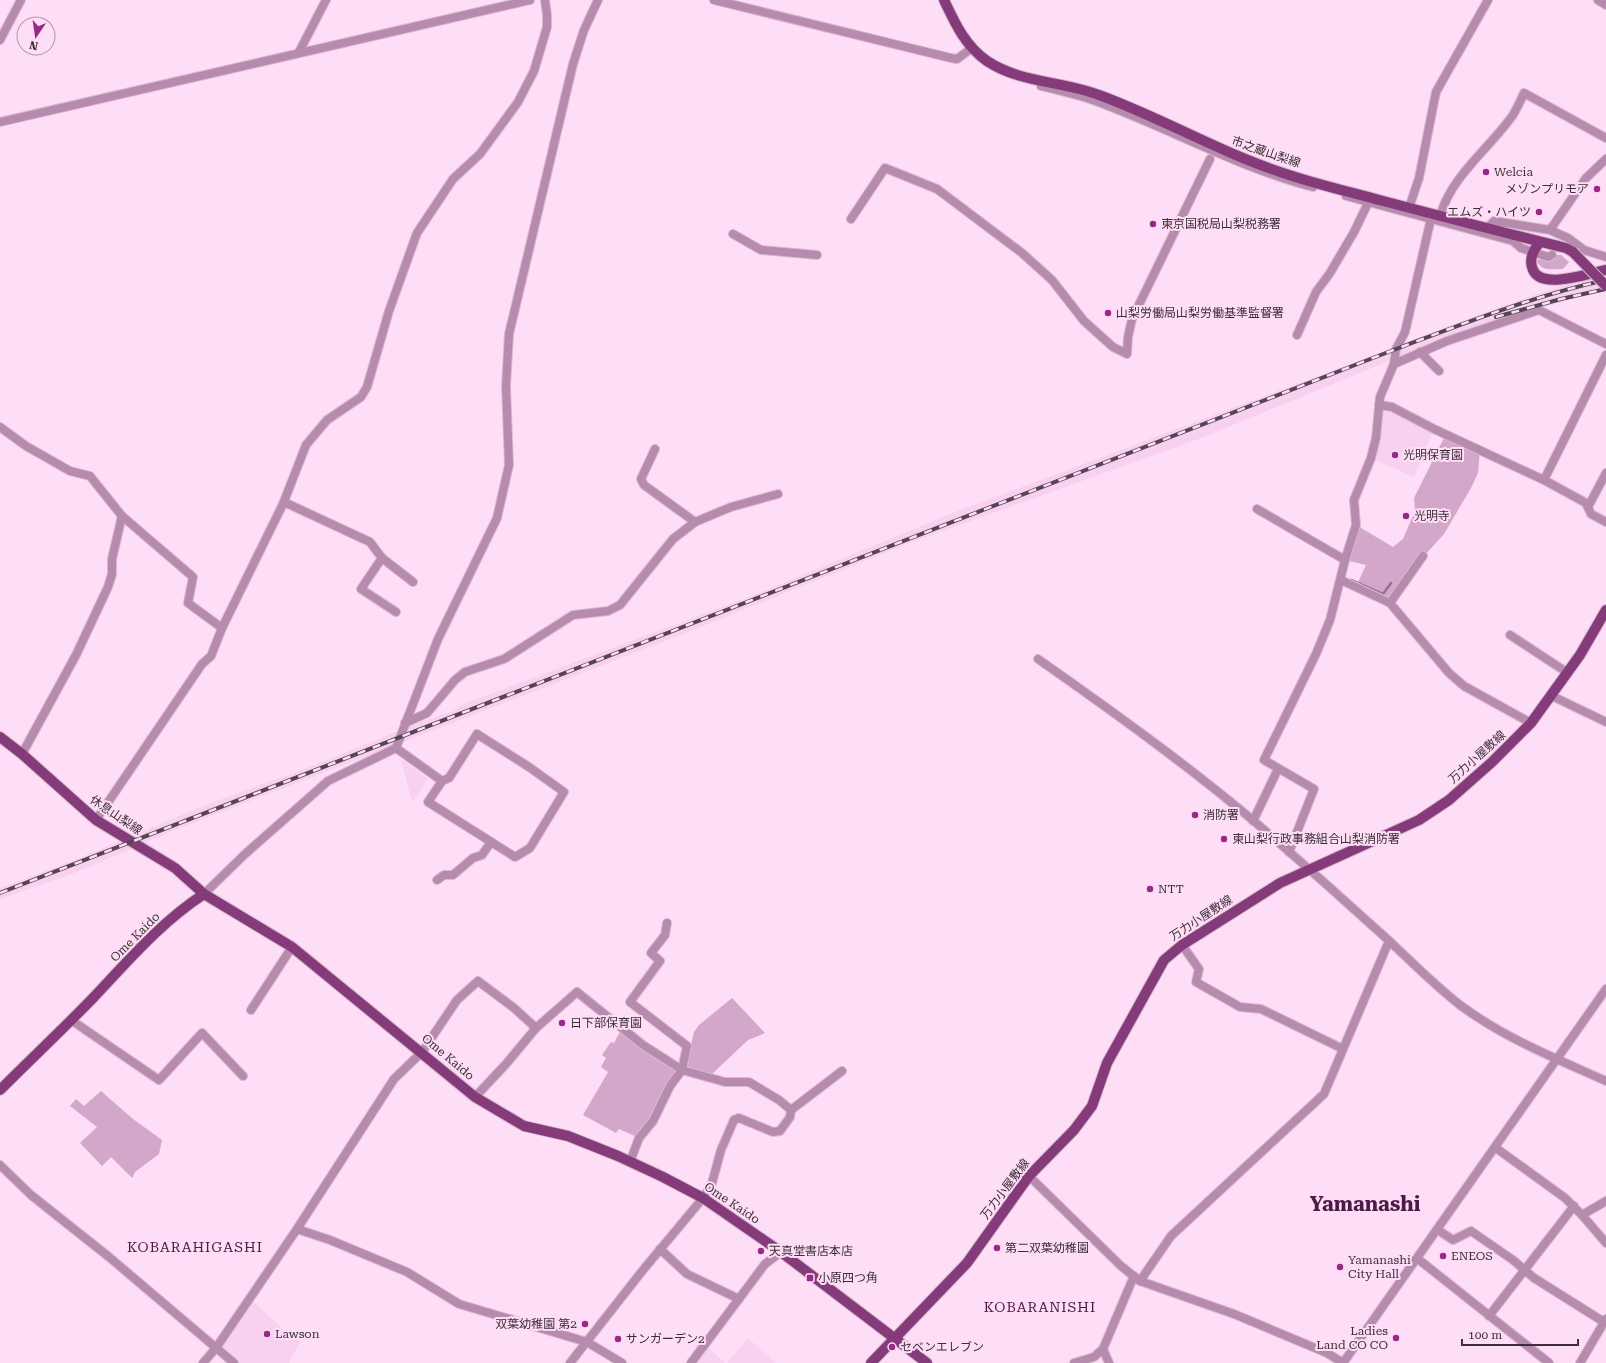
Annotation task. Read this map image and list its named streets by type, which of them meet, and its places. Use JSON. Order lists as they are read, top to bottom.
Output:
{
  "streets": {
    "main road": [
      "市之蔵山梨線",
      "万力小屋敷線",
      "休息山梨線",
      "Ome Kaido"
    ]
  },
  "crossings": [
    ["万力小屋敷線", "Ome Kaido"],
    ["休息山梨線", "Ome Kaido"]
  ],
  "districts": ["Yamanashi", "KOBARAHIGASHI", "KOBARANISHI"],
  "places": {
    "other": [
      "Welcia",
      "メゾンプリモア",
      "エムズ・ハイツ",
      "東京国税局山梨税務署",
      "山梨労働局山梨労働基準監督署",
      "光明保育園",
      "光明寺",
      "消防署",
      "東山梨行政事務組合山梨消防署",
      "NTT",
      "日下部保育園",
      "第二双葉幼稚園",
      "天真堂書店本店",
      "ENEOS",
      "Yamanashi City Hall",
      "双葉幼稚園 第2",
      "Lawson",
      "Ladies Land CO CO",
      "サンガーデン2",
      "セベンエレブン"
    ],
    "transit": ["小原四つ角"]
  },
  "scale_bar": "100 m",
  "north": "bottom"
}
